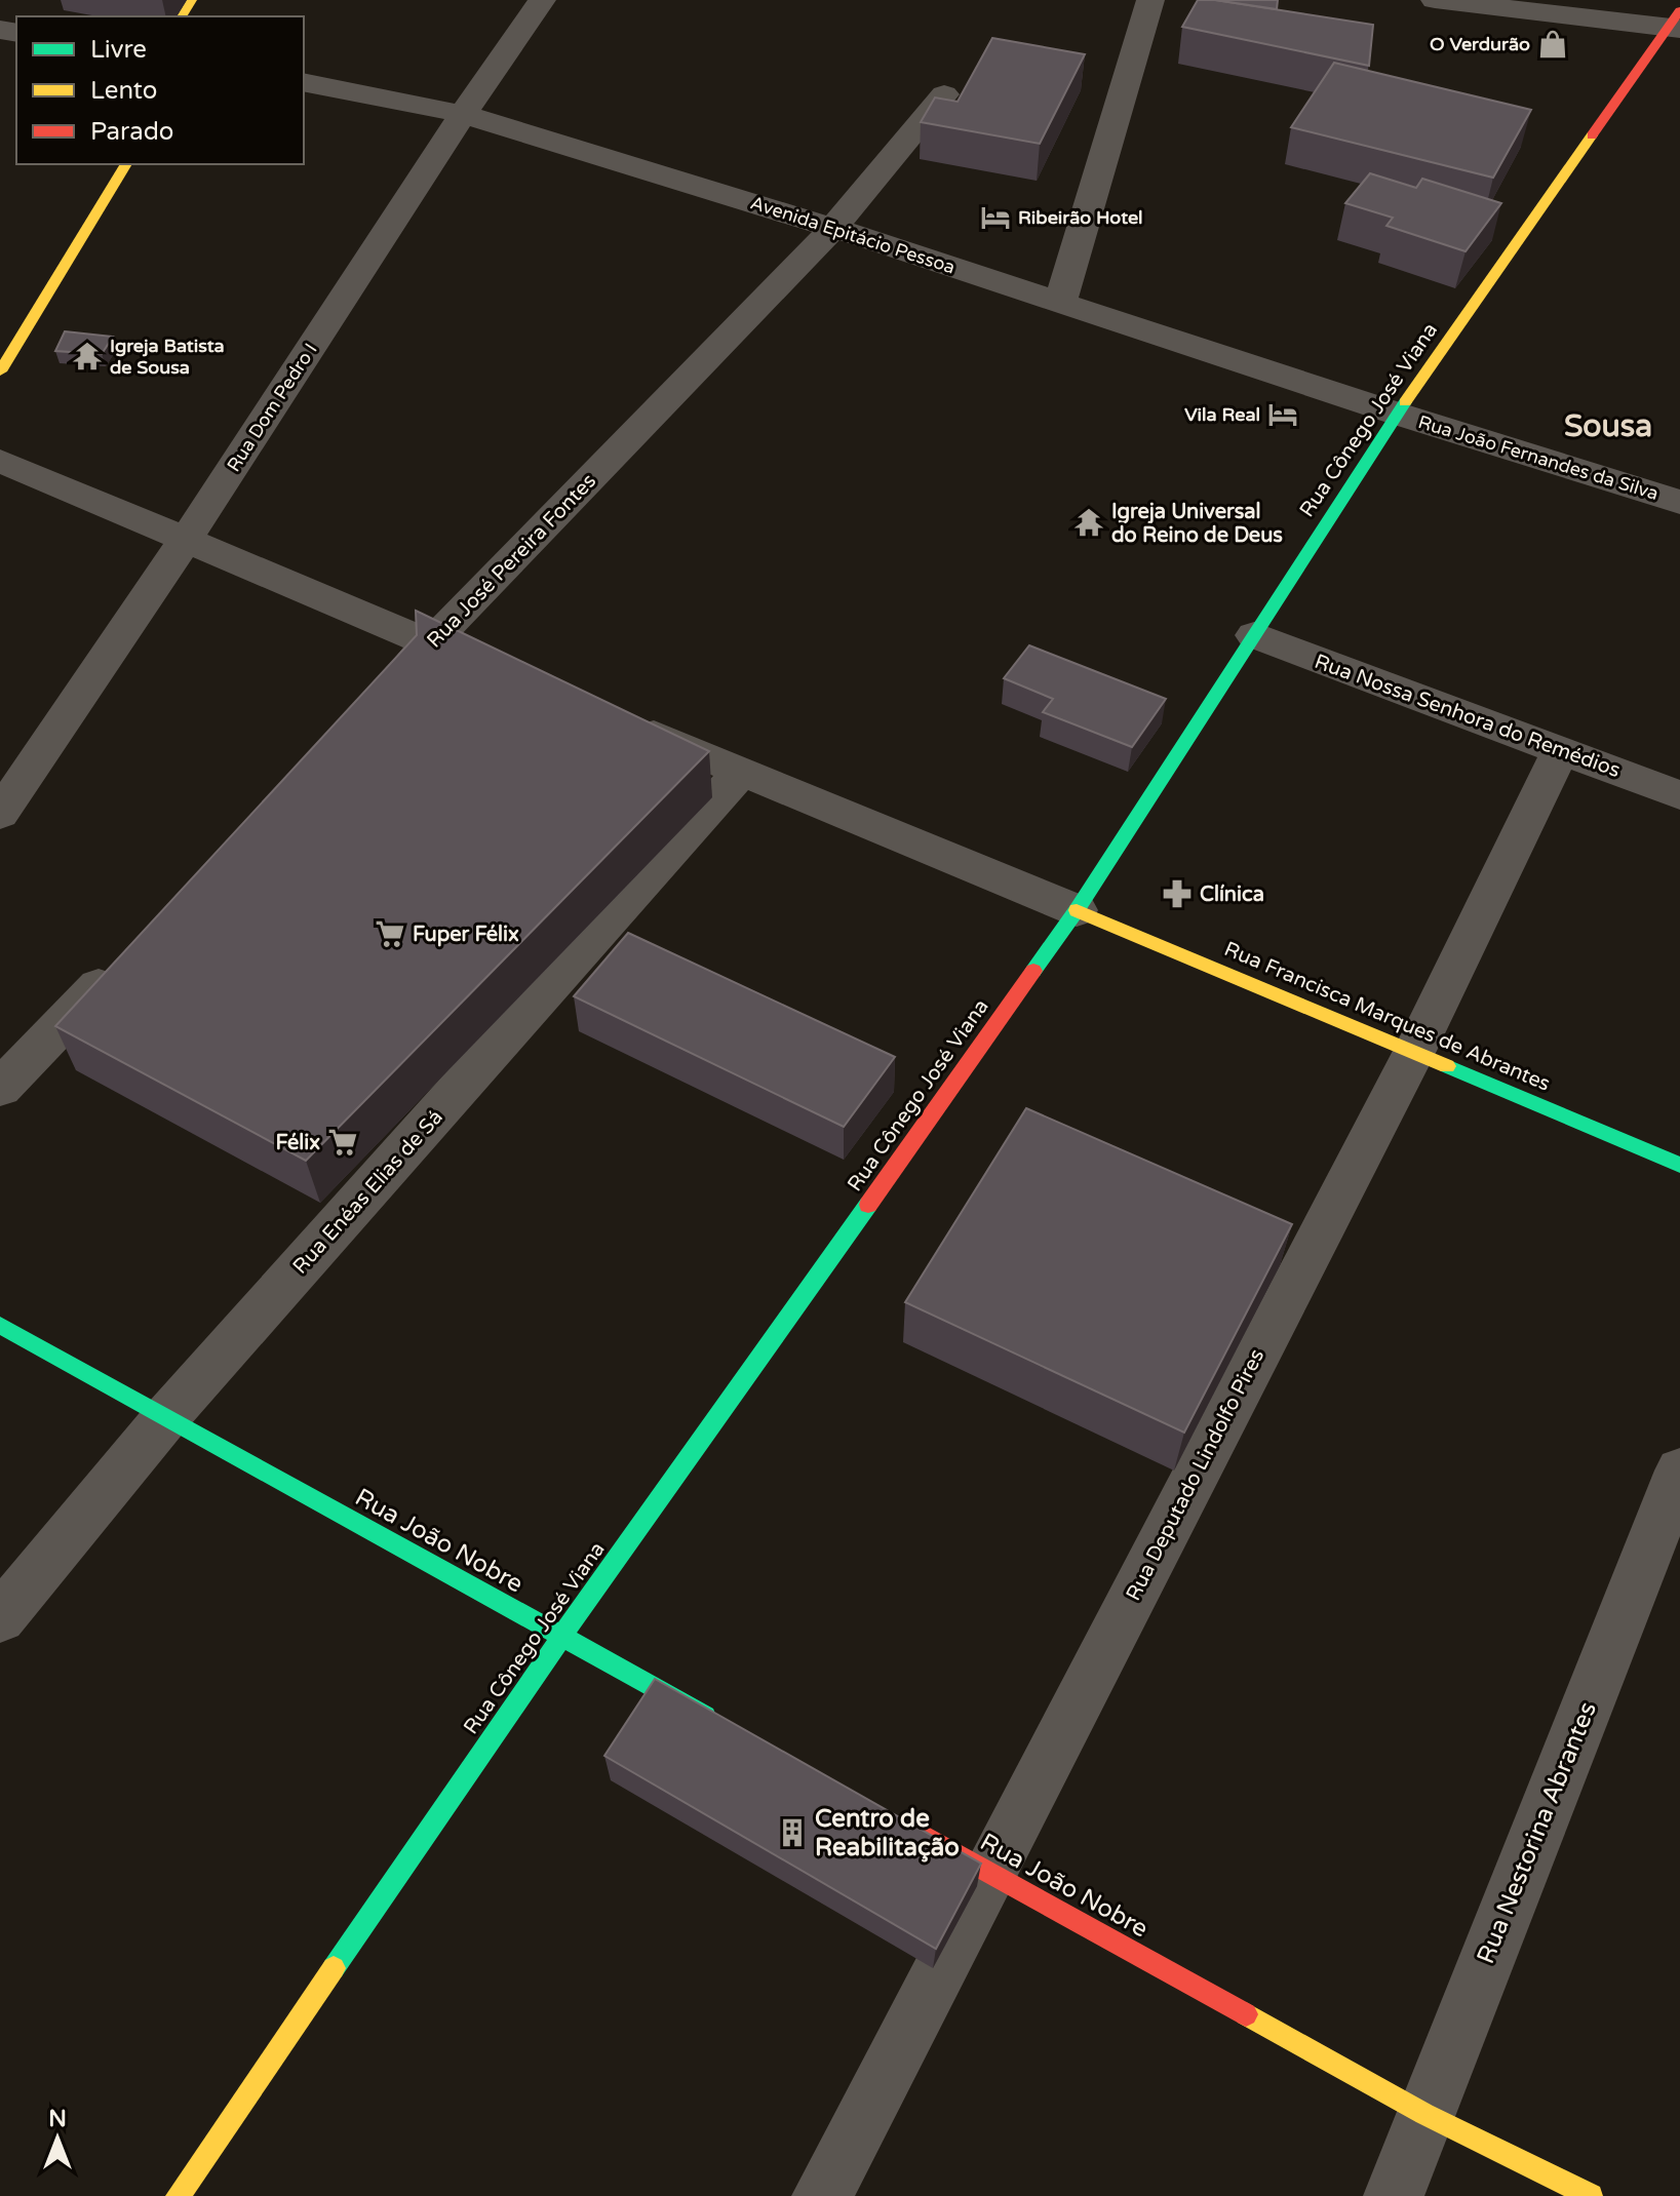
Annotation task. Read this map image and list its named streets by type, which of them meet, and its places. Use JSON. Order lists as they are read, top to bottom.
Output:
{
  "streets": {
    "main road": ["Rua Cônego José Viana", "Rua Francisca Marques de Abrantes", "Rua João Nobre"],
    "street": [
      "Avenida Epitácio Pessoa",
      "Rua Dom Pedro I",
      "Rua João Fernandes da Silva",
      "Rua José Pereira Fontes",
      "Rua Nossa Senhora do Remédios",
      "Rua Enéas Elias de Sá",
      "Rua Deputado Lindolfo Pires",
      "Rua Nestorina Abrantes"
    ]
  },
  "crossings": [
    ["Avenida Epitácio Pessoa", "Rua Dom Pedro I"],
    ["Avenida Epitácio Pessoa", "Rua Cônego José Viana"],
    ["Avenida Epitácio Pessoa", "Rua João Fernandes da Silva"],
    ["Avenida Epitácio Pessoa", "Rua José Pereira Fontes"],
    ["Rua Cônego José Viana", "Rua João Fernandes da Silva"],
    ["Rua Cônego José Viana", "Rua Nossa Senhora do Remédios"],
    ["Rua Cônego José Viana", "Rua Francisca Marques de Abrantes"],
    ["Rua Cônego José Viana", "Rua João Nobre"],
    ["Rua Nossa Senhora do Remédios", "Rua Deputado Lindolfo Pires"],
    ["Rua Francisca Marques de Abrantes", "Rua Deputado Lindolfo Pires"],
    ["Rua Enéas Elias de Sá", "Rua João Nobre"],
    ["Rua Deputado Lindolfo Pires", "Rua João Nobre"],
    ["Rua João Nobre", "Rua Nestorina Abrantes"]
  ],
  "districts": ["Sousa"],
  "places": {
    "shop": ["O Verdurão"],
    "hotel": ["Ribeirão Hotel", "Vila Real"],
    "temple": ["Igreja Batista de Sousa", "Igreja Universal do Reino de Deus"],
    "pharmacy": ["Clínica"],
    "supermarket": ["Fuper Félix", "Félix"],
    "building": ["Centro de Reabilitação"]
  },
  "legend": ["Livre", "Lento", "Parado"],
  "north": "top"
}
